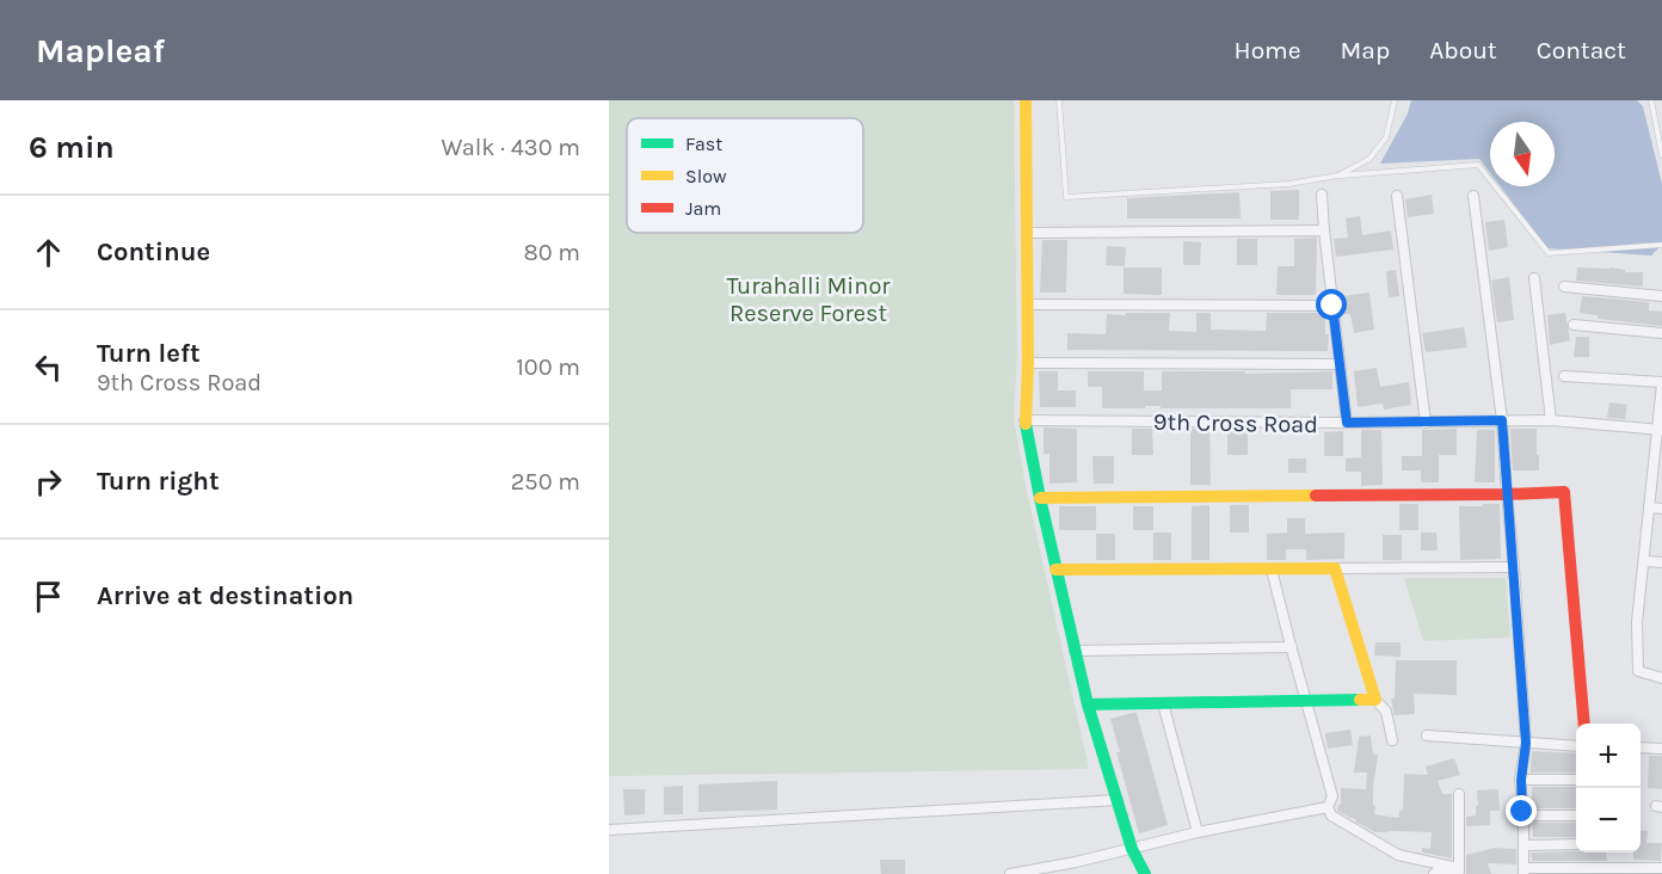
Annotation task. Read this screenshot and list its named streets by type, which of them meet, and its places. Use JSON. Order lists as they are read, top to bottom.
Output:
{
  "streets": {
    "street": ["9th Cross Road"]
  },
  "parks": ["Turahalli Minor Reserve Forest"],
  "legend": ["Fast", "Slow", "Jam"],
  "north": "bottom",
  "page": {
    "header": "Mapleaf",
    "nav": [
      "Home",
      "Map",
      "About",
      "Contact"
    ],
    "heading": ["6 min", "Walk · 430 m"],
    "list": [
      ["Continue", "80 m"],
      ["Turn left", "9th Cross Road", "100 m"],
      ["Turn right", "250 m"],
      "Arrive at destination"
    ],
    "map_buttons": ["+", "−"]
  }
}
